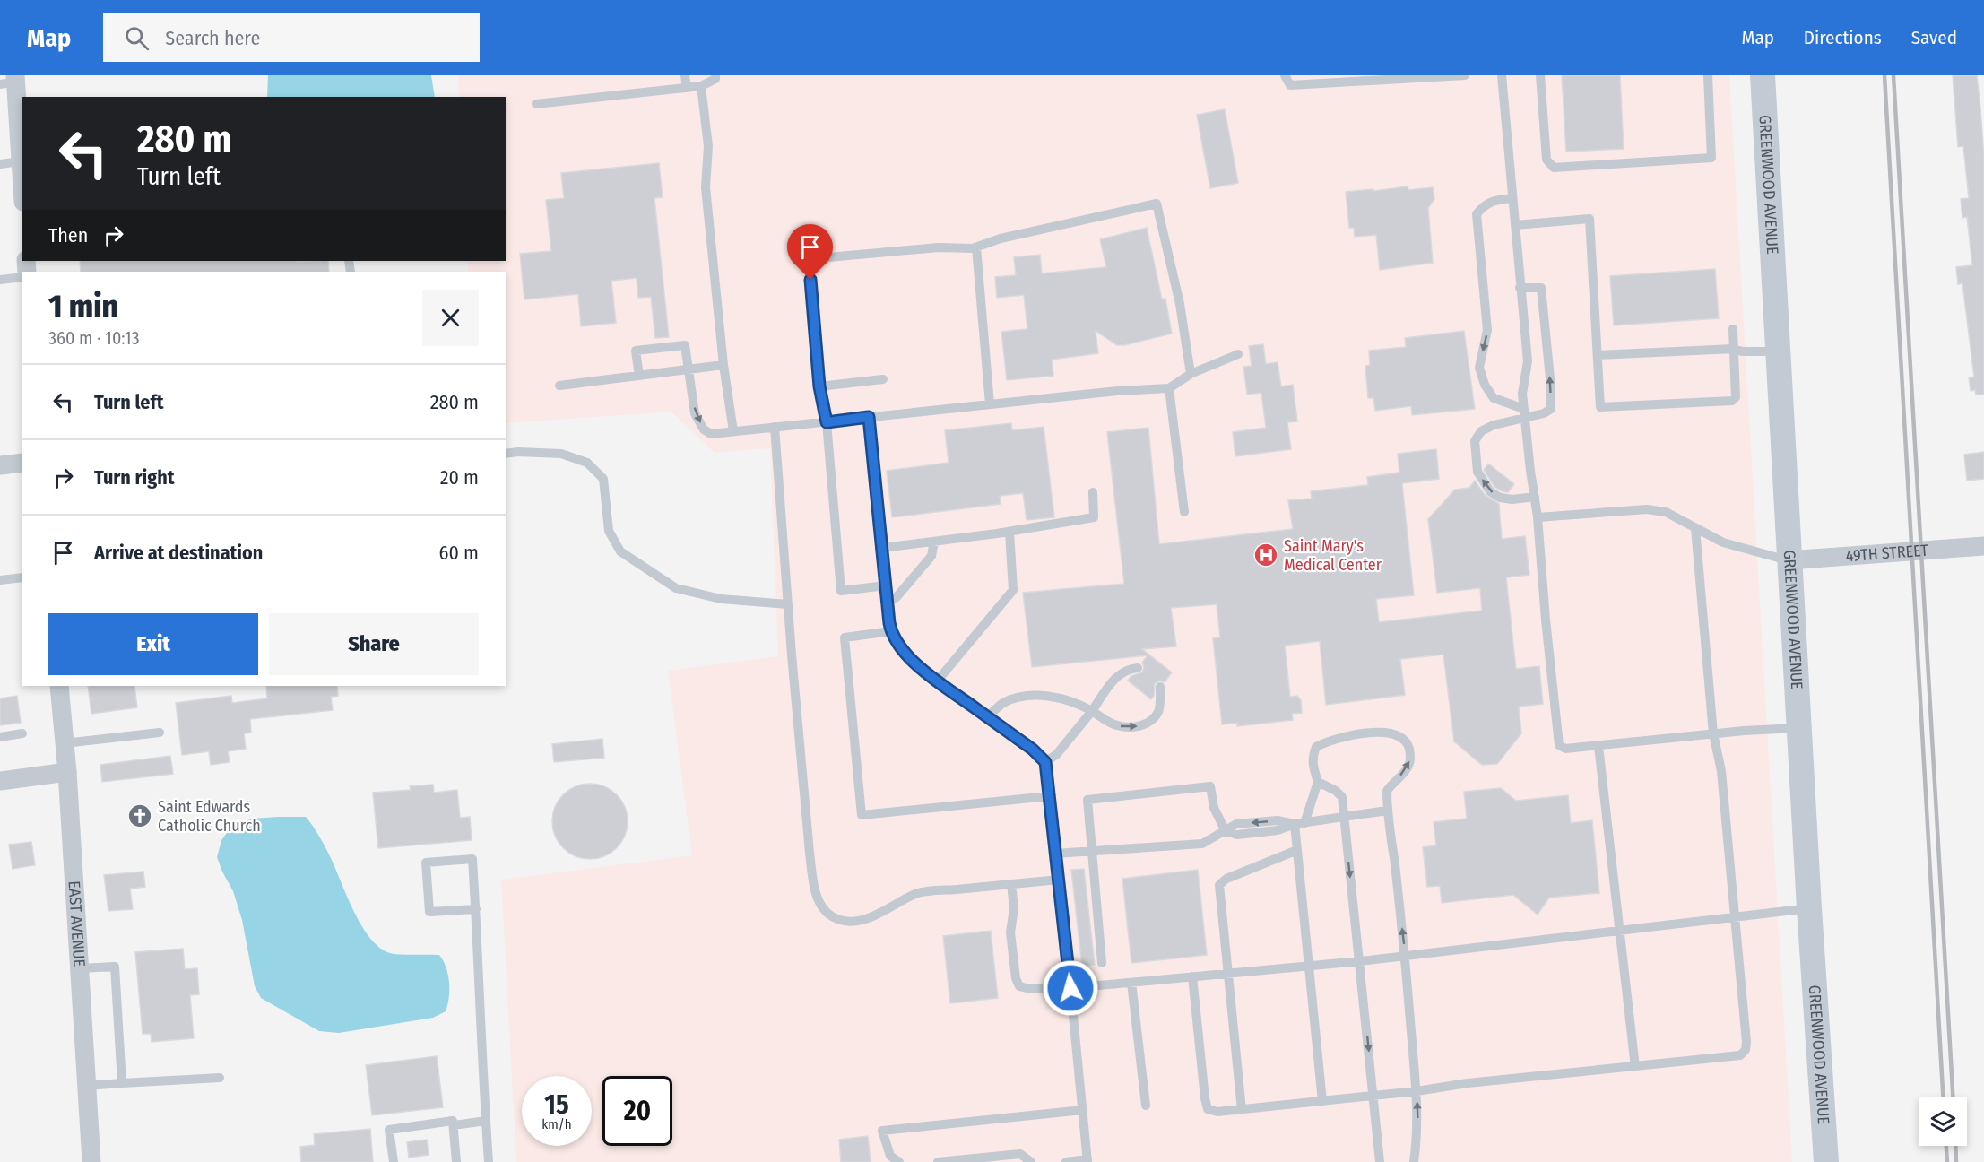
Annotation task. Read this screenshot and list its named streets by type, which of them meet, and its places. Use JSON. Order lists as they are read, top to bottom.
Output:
{
  "streets": {
    "main road": ["GREENWOOD AVENUE"],
    "street": ["49TH STREET", "EAST AVENUE"]
  },
  "crossings": [
    ["GREENWOOD AVENUE", "49TH STREET"]
  ],
  "places": {
    "hospital": ["Saint Mary's Medical Center"],
    "church": ["Saint Edwards Catholic Church"]
  },
  "page": {
    "header": "Map",
    "search": "Search here",
    "nav": ["Map", "Directions", "Saved"],
    "turn": ["280 m", "Turn left"],
    "then": "Then",
    "heading": ["1 min", "360 m · 10:13"],
    "list": [
      {
        "name": "Turn left",
        "value": "280 m"
      },
      {
        "name": "Turn right",
        "value": "20 m"
      },
      {
        "name": "Arrive at destination",
        "value": "60 m"
      }
    ],
    "buttons": ["Exit", "Share"],
    "speed": "15 km/h",
    "limit": "20"
  }
}
